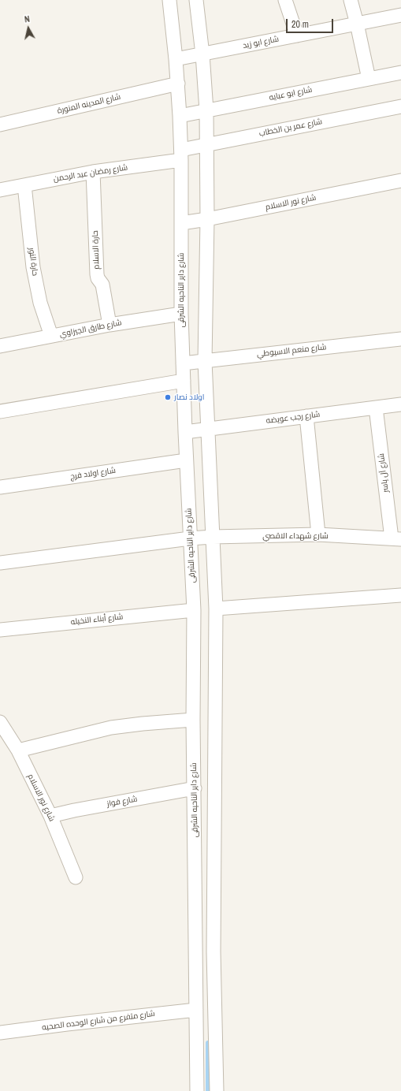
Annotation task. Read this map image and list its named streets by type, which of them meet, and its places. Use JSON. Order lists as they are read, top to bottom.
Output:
{
  "streets": {
    "street": [
      "شارع ابو زيد",
      "شارع ابو عبايه",
      "شارع المدينه المنورة",
      "شارع عمر بن الخطاب",
      "شارع رمضان عبد الرحمن",
      "شارع نور الاسلام",
      "حارة الاسلام",
      "حارة النور",
      "شارع داير الناحيه الشرقى",
      "شارع طارق الجيزاوي",
      "شارع منعم الاسيوطي",
      "شارع رجب عويضه",
      "شارع آل ياسر",
      "شارع اولاد فرج",
      "شارع شهداء الاقصي",
      "شارع أبناء النخيله",
      "شارع فواز",
      "شارع متفرع من شارع الوحده الصحيه"
    ]
  },
  "crossings": [
    ["شارع ابو زيد", "شارع داير الناحيه الشرقى"],
    ["شارع ابو عبايه", "شارع داير الناحيه الشرقى"],
    ["شارع المدينه المنورة", "شارع داير الناحيه الشرقى"],
    ["شارع عمر بن الخطاب", "شارع رمضان عبد الرحمن"],
    ["شارع عمر بن الخطاب", "شارع داير الناحيه الشرقى"],
    ["شارع رمضان عبد الرحمن", "حارة الاسلام"],
    ["شارع رمضان عبد الرحمن", "حارة النور"],
    ["شارع رمضان عبد الرحمن", "شارع داير الناحيه الشرقى"],
    ["شارع نور الاسلام", "شارع داير الناحيه الشرقى"],
    ["شارع نور الاسلام", "شارع فواز"],
    ["حارة الاسلام", "شارع طارق الجيزاوي"],
    ["حارة النور", "شارع طارق الجيزاوي"],
    ["شارع داير الناحيه الشرقى", "شارع طارق الجيزاوي"],
    ["شارع داير الناحيه الشرقى", "شارع منعم الاسيوطي"],
    ["شارع داير الناحيه الشرقى", "شارع رجب عويضه"],
    ["شارع داير الناحيه الشرقى", "شارع اولاد فرج"],
    ["شارع داير الناحيه الشرقى", "شارع شهداء الاقصي"],
    ["شارع داير الناحيه الشرقى", "شارع أبناء النخيله"],
    ["شارع داير الناحيه الشرقى", "شارع فواز"],
    ["شارع داير الناحيه الشرقى", "شارع متفرع من شارع الوحده الصحيه"],
    ["شارع رجب عويضه", "شارع آل ياسر"],
    ["شارع آل ياسر", "شارع شهداء الاقصي"]
  ],
  "places": ["اولاد نصار"],
  "scale_bar": "20 m",
  "north": "top"
}
